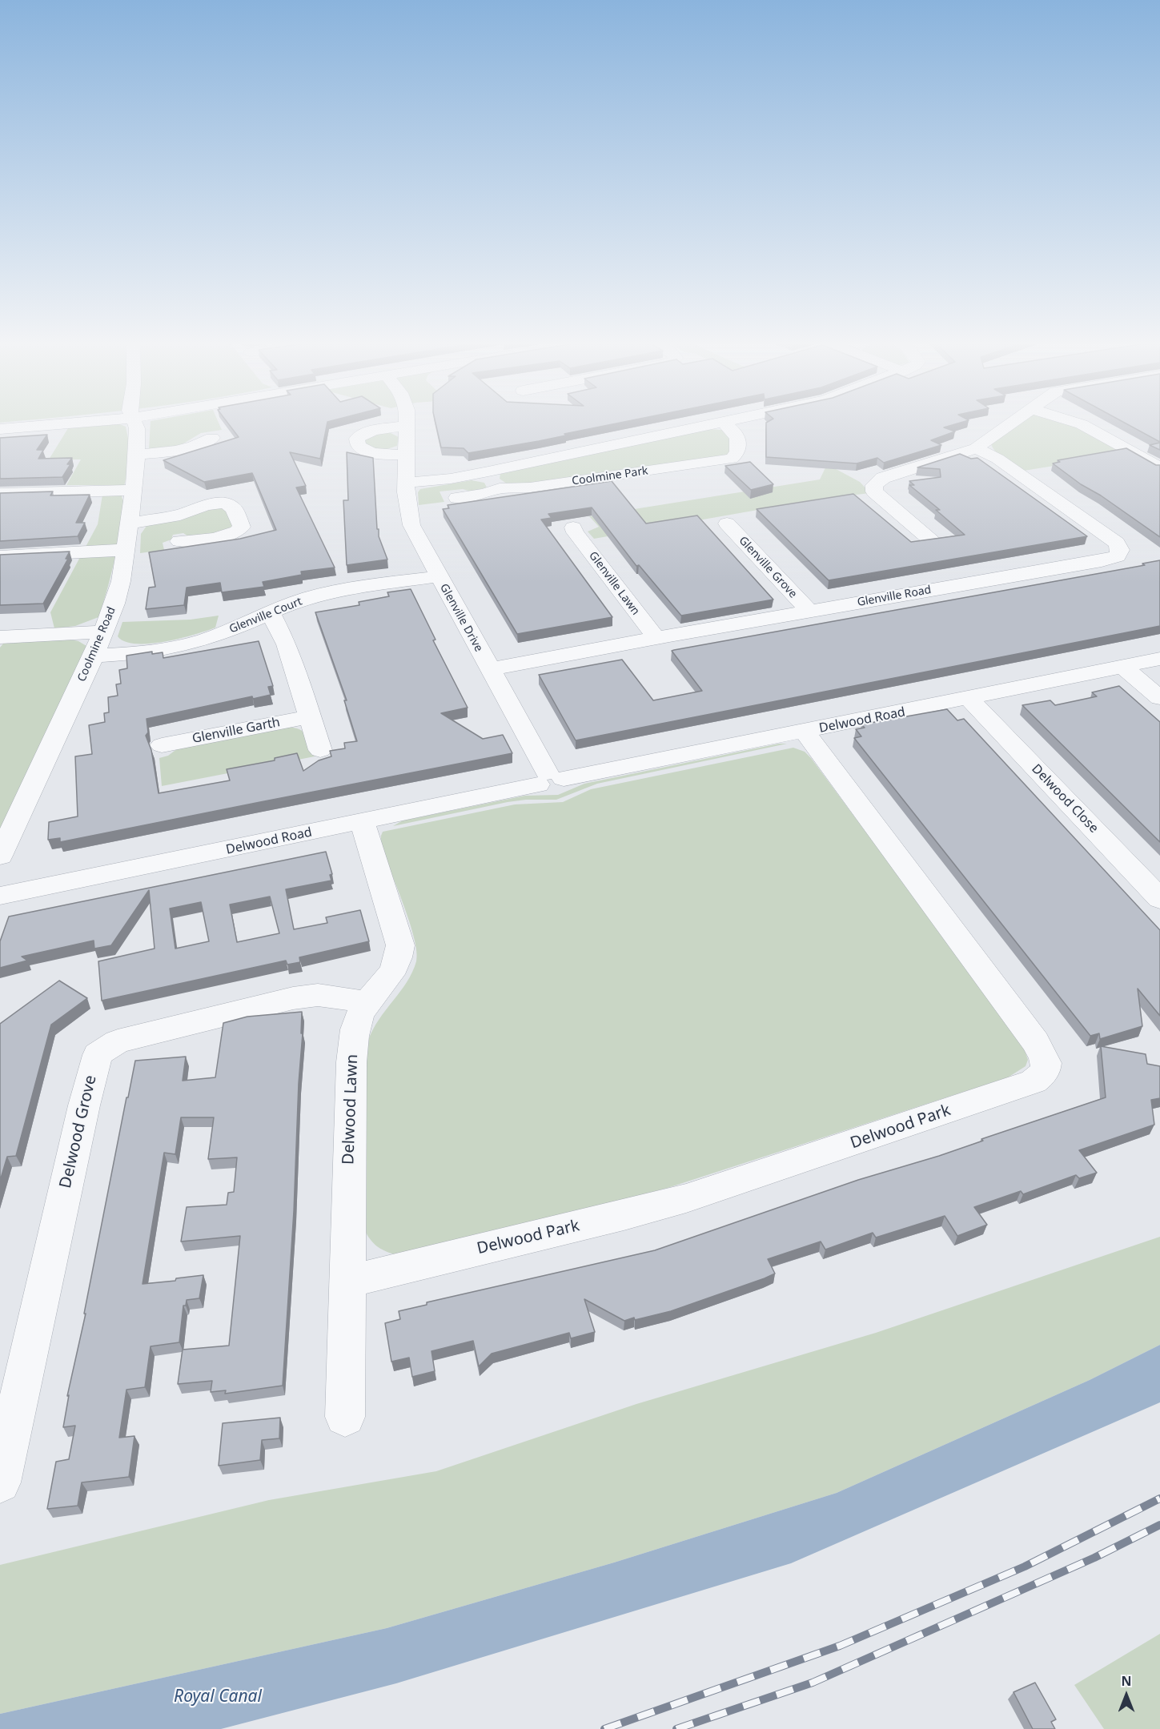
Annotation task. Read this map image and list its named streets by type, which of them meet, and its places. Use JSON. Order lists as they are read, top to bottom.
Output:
{
  "streets": {
    "street": [
      "Coolmine Park",
      "Glenville Grove",
      "Glenville Lawn",
      "Glenville Road",
      "Glenville Court",
      "Glenville Drive",
      "Coolmine Road",
      "Delwood Road",
      "Glenville Garth",
      "Delwood Close",
      "Delwood Lawn",
      "Delwood Park",
      "Delwood Grove"
    ]
  },
  "crossings": [
    ["Glenville Grove", "Glenville Road"],
    ["Glenville Lawn", "Glenville Road"],
    ["Glenville Road", "Glenville Drive"],
    ["Glenville Court", "Glenville Drive"],
    ["Glenville Court", "Coolmine Road"],
    ["Glenville Drive", "Delwood Road"],
    ["Delwood Road", "Delwood Close"],
    ["Delwood Road", "Delwood Lawn"],
    ["Delwood Road", "Delwood Park"],
    ["Delwood Lawn", "Delwood Park"],
    ["Delwood Lawn", "Delwood Grove"]
  ],
  "water": ["Royal Canal"],
  "north": "top"
}
